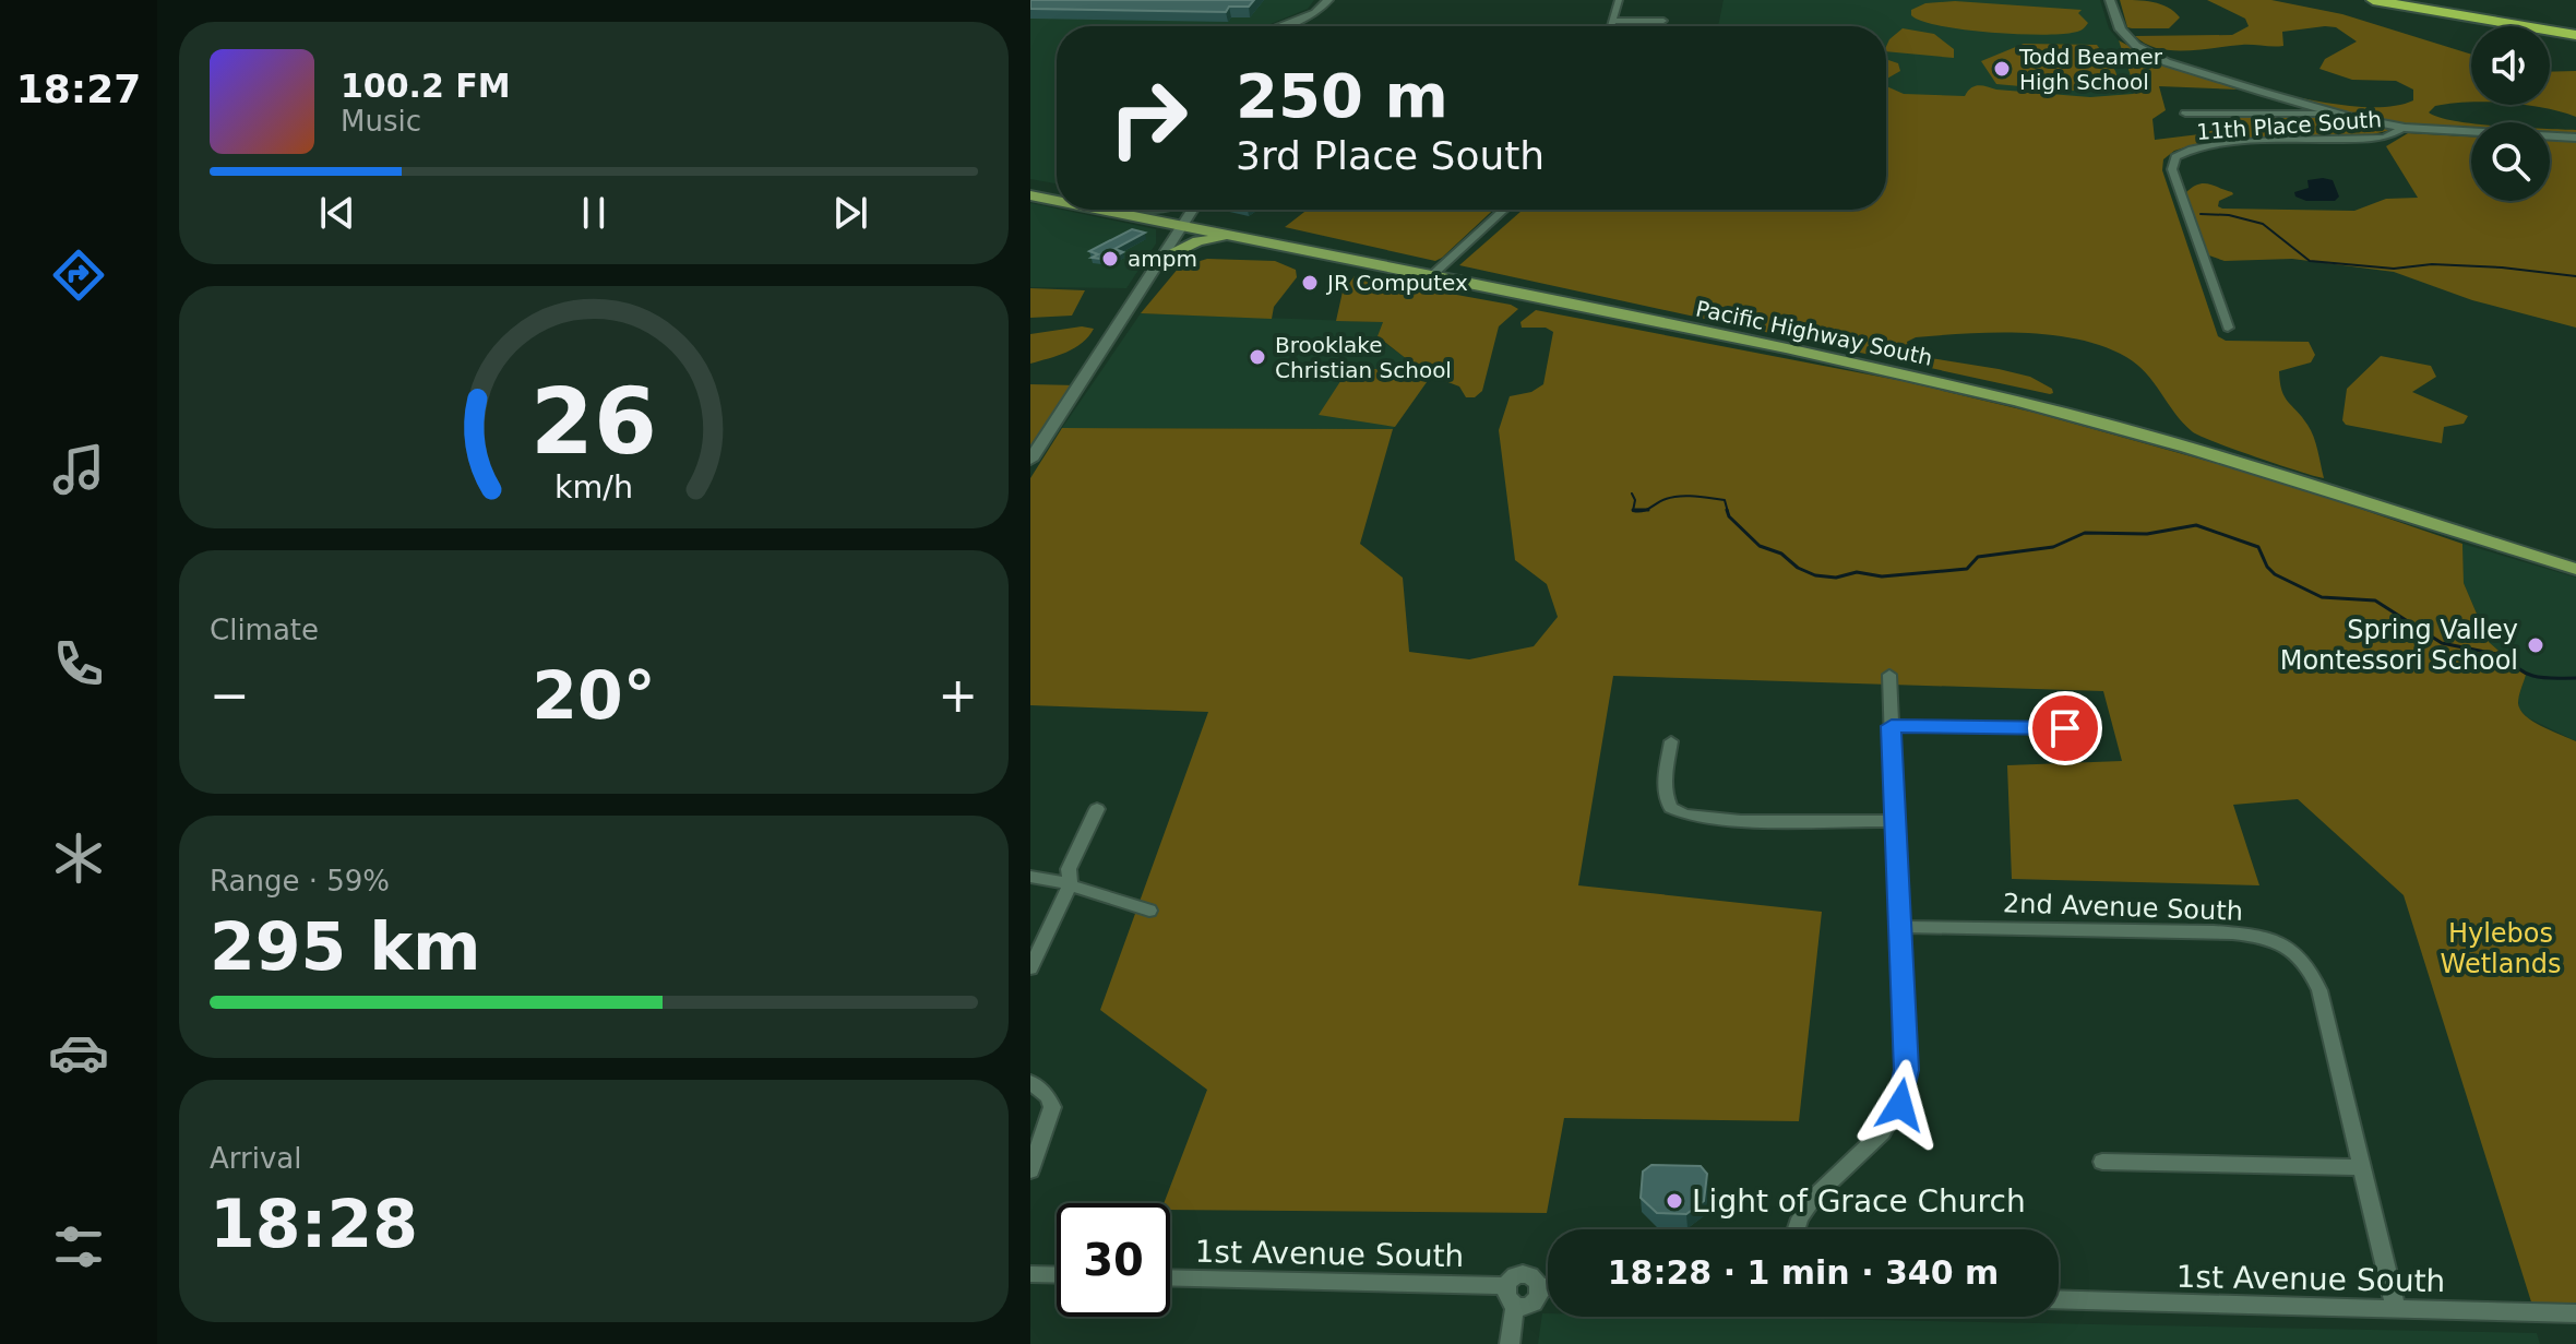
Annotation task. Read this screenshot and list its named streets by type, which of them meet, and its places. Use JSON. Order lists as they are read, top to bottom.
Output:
{
  "streets": {
    "main road": ["Pacific Highway South"],
    "street": ["11th Place South", "2nd Avenue South", "1st Avenue South"]
  },
  "crossings": [
    ["2nd Avenue South", "1st Avenue South"]
  ],
  "parks": ["Hylebos Wetlands"],
  "places": [
    "Todd Beamer High School",
    "ampm",
    "JR Computex",
    "Brooklake Christian School",
    "Spring Valley Montessori School",
    "Light of Grace Church"
  ],
  "page": {
    "tabs": "18:27",
    "turn": ["250 m", "3rd Place South"],
    "song": ["100.2 FM", "Music"],
    "tile": [
      "Climate",
      ["Range · 59%", "295 km"],
      ["Arrival", "18:28"]
    ],
    "heat": ["−", "20°", "+"],
    "limit": "30",
    "trip": "18:28 · 1 min · 340 m",
    "gauge": ["26", "km/h"]
  }
}
